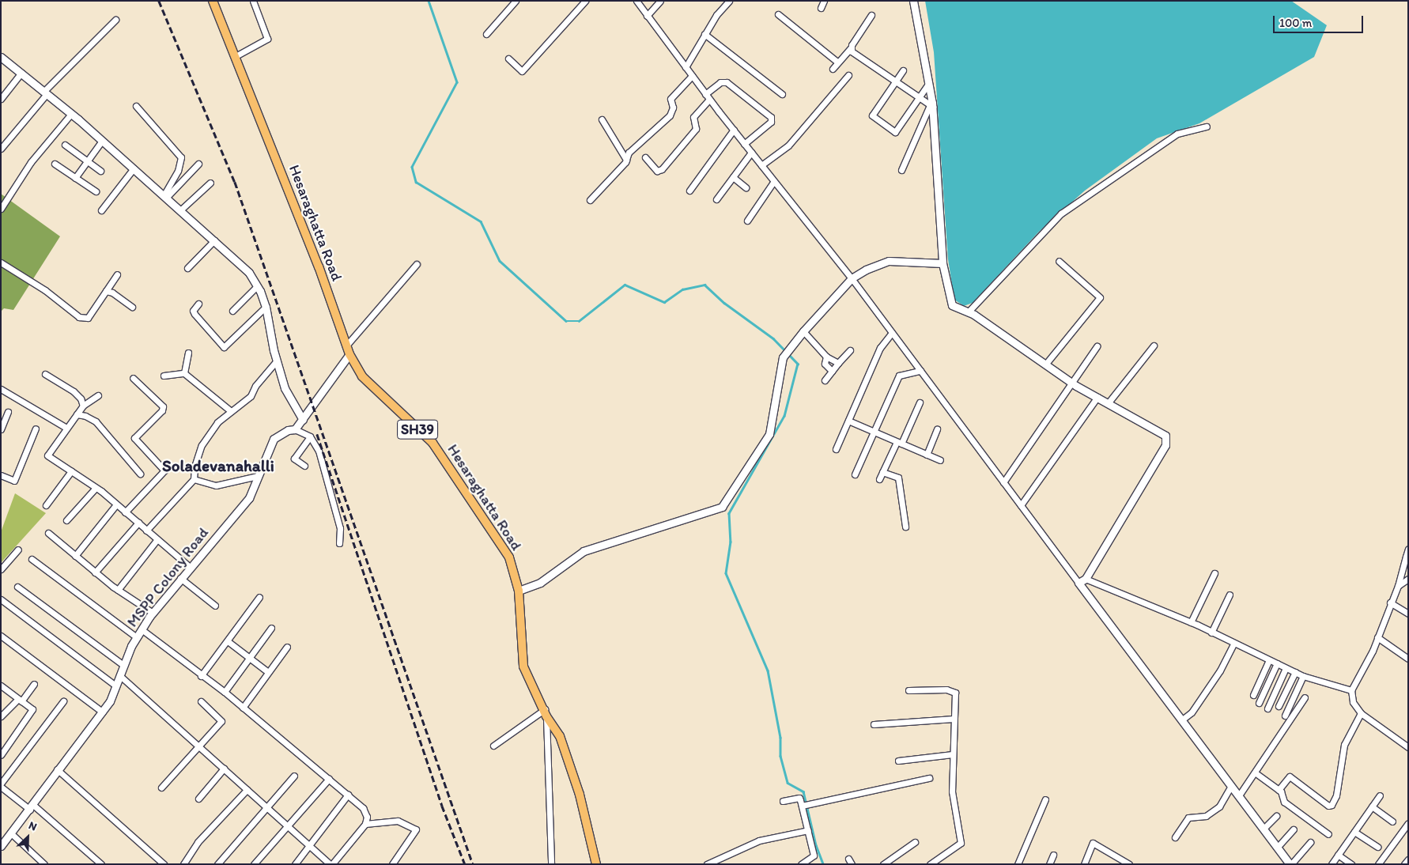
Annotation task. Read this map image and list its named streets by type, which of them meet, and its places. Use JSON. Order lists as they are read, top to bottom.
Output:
{
  "streets": {
    "main road": ["Hesaraghatta Road", "SH39"],
    "street": ["MSPP Colony Road"]
  },
  "crossings": [
    ["Hesaraghatta Road", "MSPP Colony Road"]
  ],
  "districts": ["Soladevanahalli"],
  "scale_bar": "100 m",
  "north": "top right"
}
